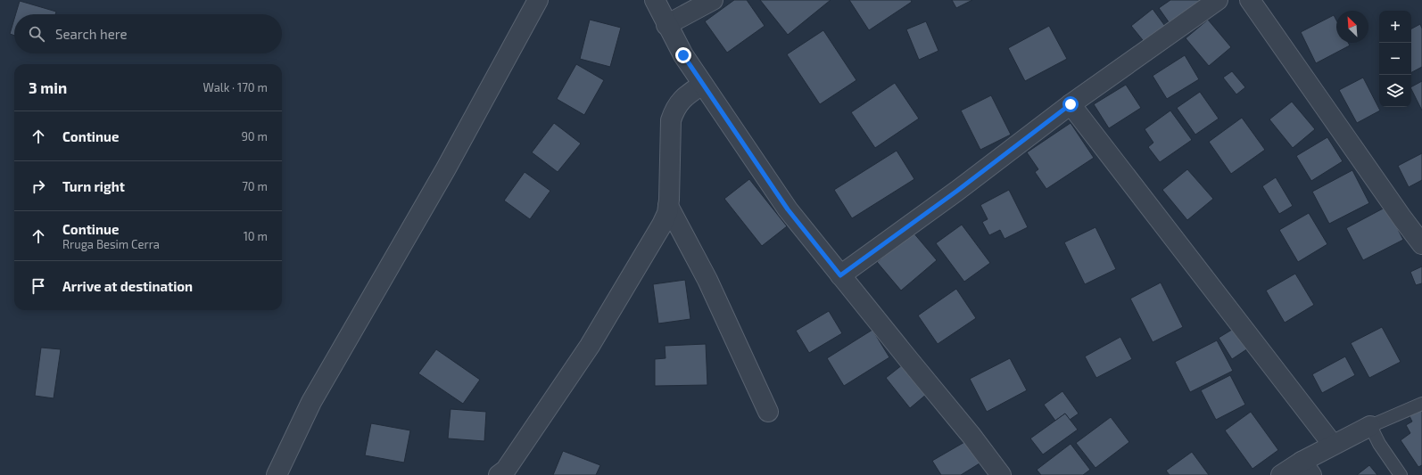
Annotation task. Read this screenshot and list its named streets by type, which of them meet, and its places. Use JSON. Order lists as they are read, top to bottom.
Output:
{
  "north": "top left",
  "page": {
    "map_buttons": ["+", "−"],
    "search": "Search here",
    "heading": ["3 min", "Walk · 170 m"],
    "list": [
      ["Continue", "90 m"],
      ["Turn right", "70 m"],
      ["Continue", "Rruga Besim Cerra", "10 m"],
      "Arrive at destination"
    ]
  }
}
